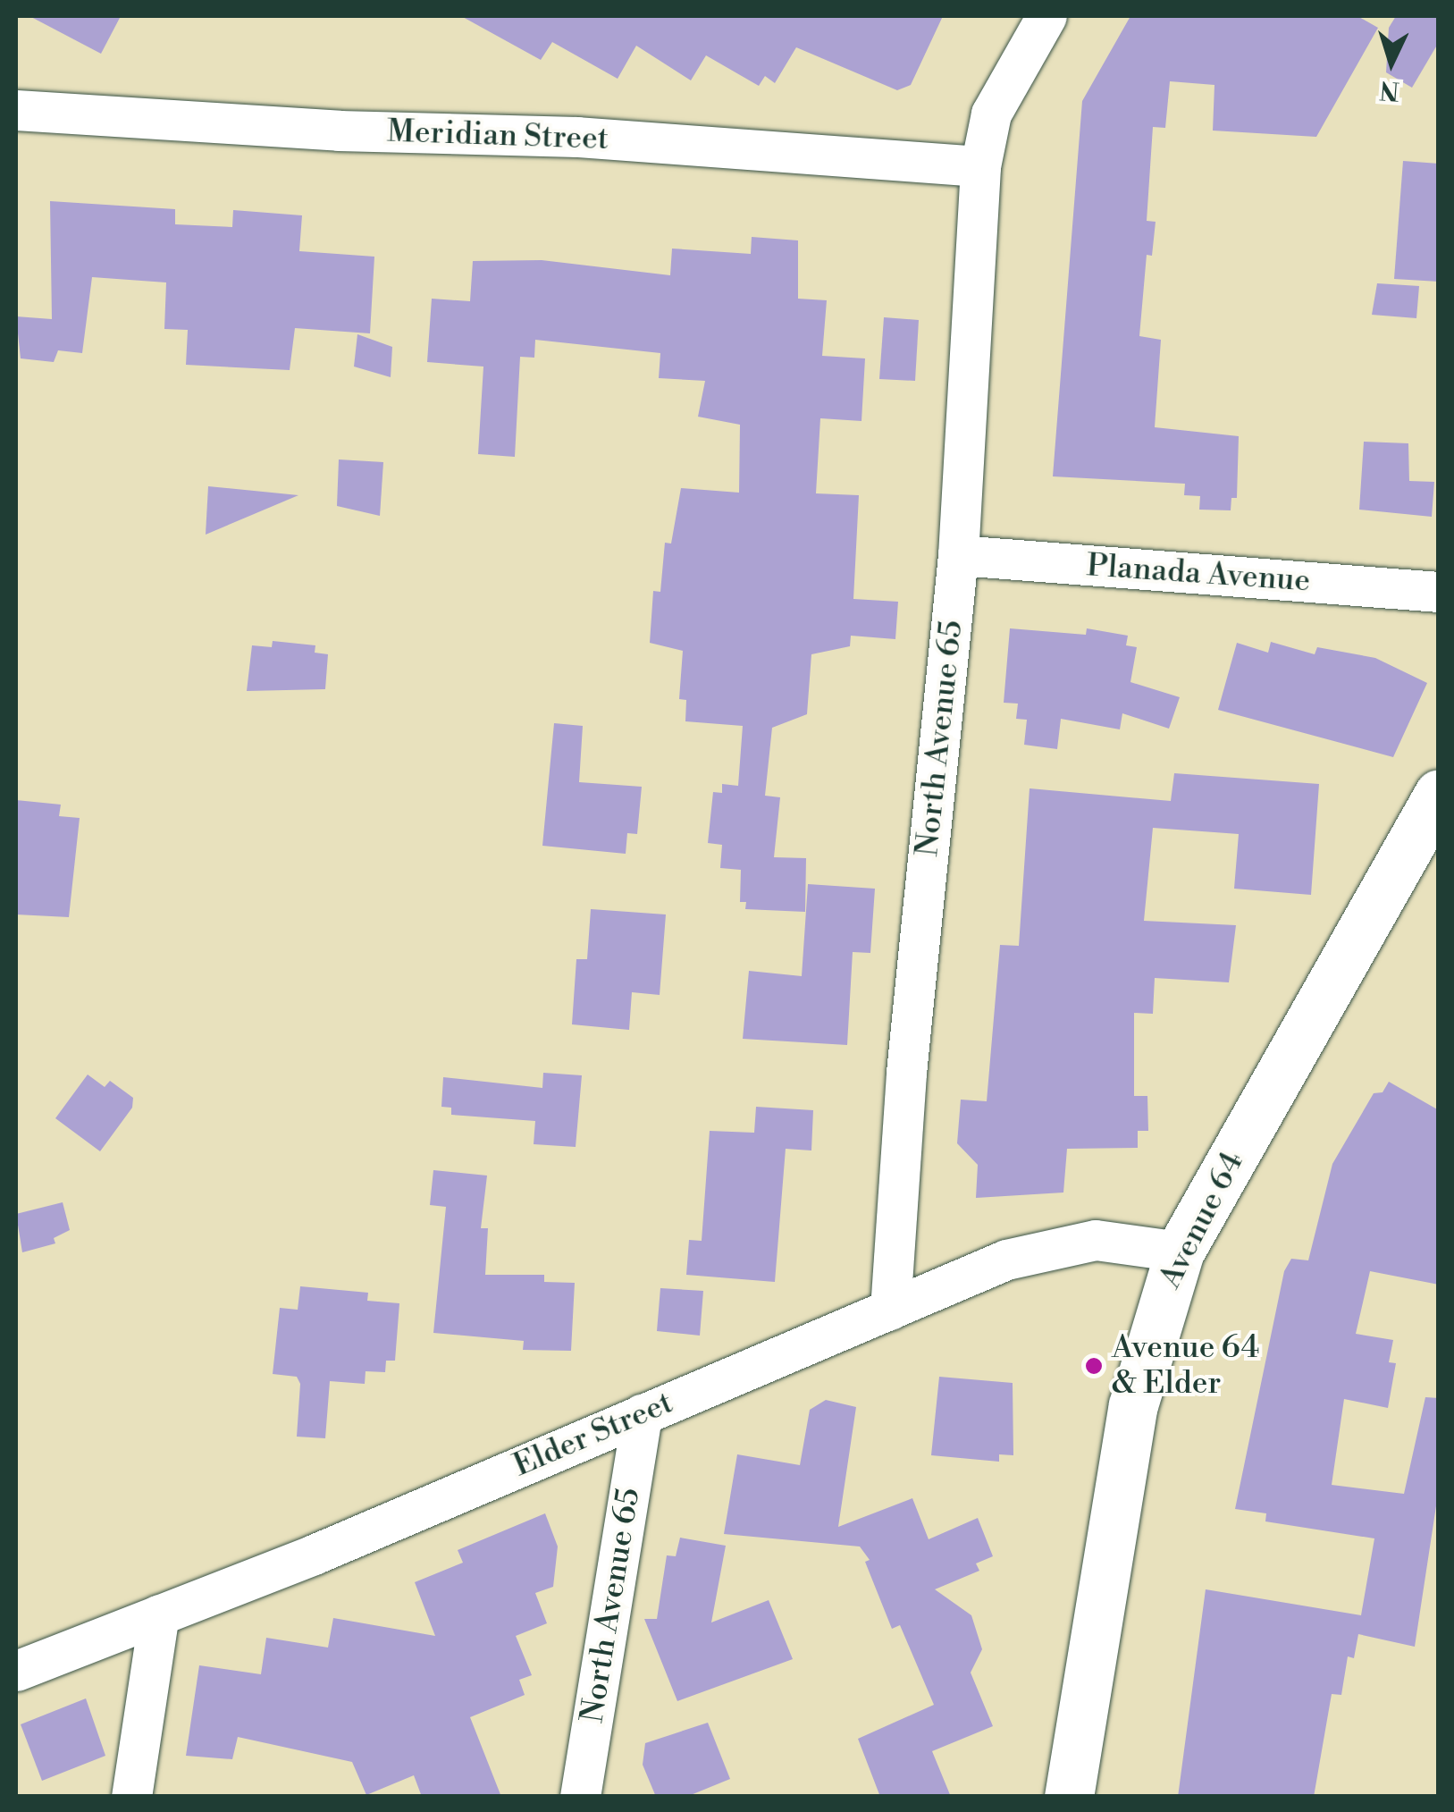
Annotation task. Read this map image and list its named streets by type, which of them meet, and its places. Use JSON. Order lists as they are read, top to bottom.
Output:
{
  "streets": {
    "street": [
      "Meridian Street",
      "Planada Avenue",
      "North Avenue 65",
      "Avenue 64",
      "Elder Street"
    ]
  },
  "crossings": [
    ["Meridian Street", "North Avenue 65"],
    ["Planada Avenue", "North Avenue 65"],
    ["North Avenue 65", "Elder Street"],
    ["Avenue 64", "Elder Street"]
  ],
  "places": ["Avenue 64 & Elder"],
  "north": "bottom"
}
